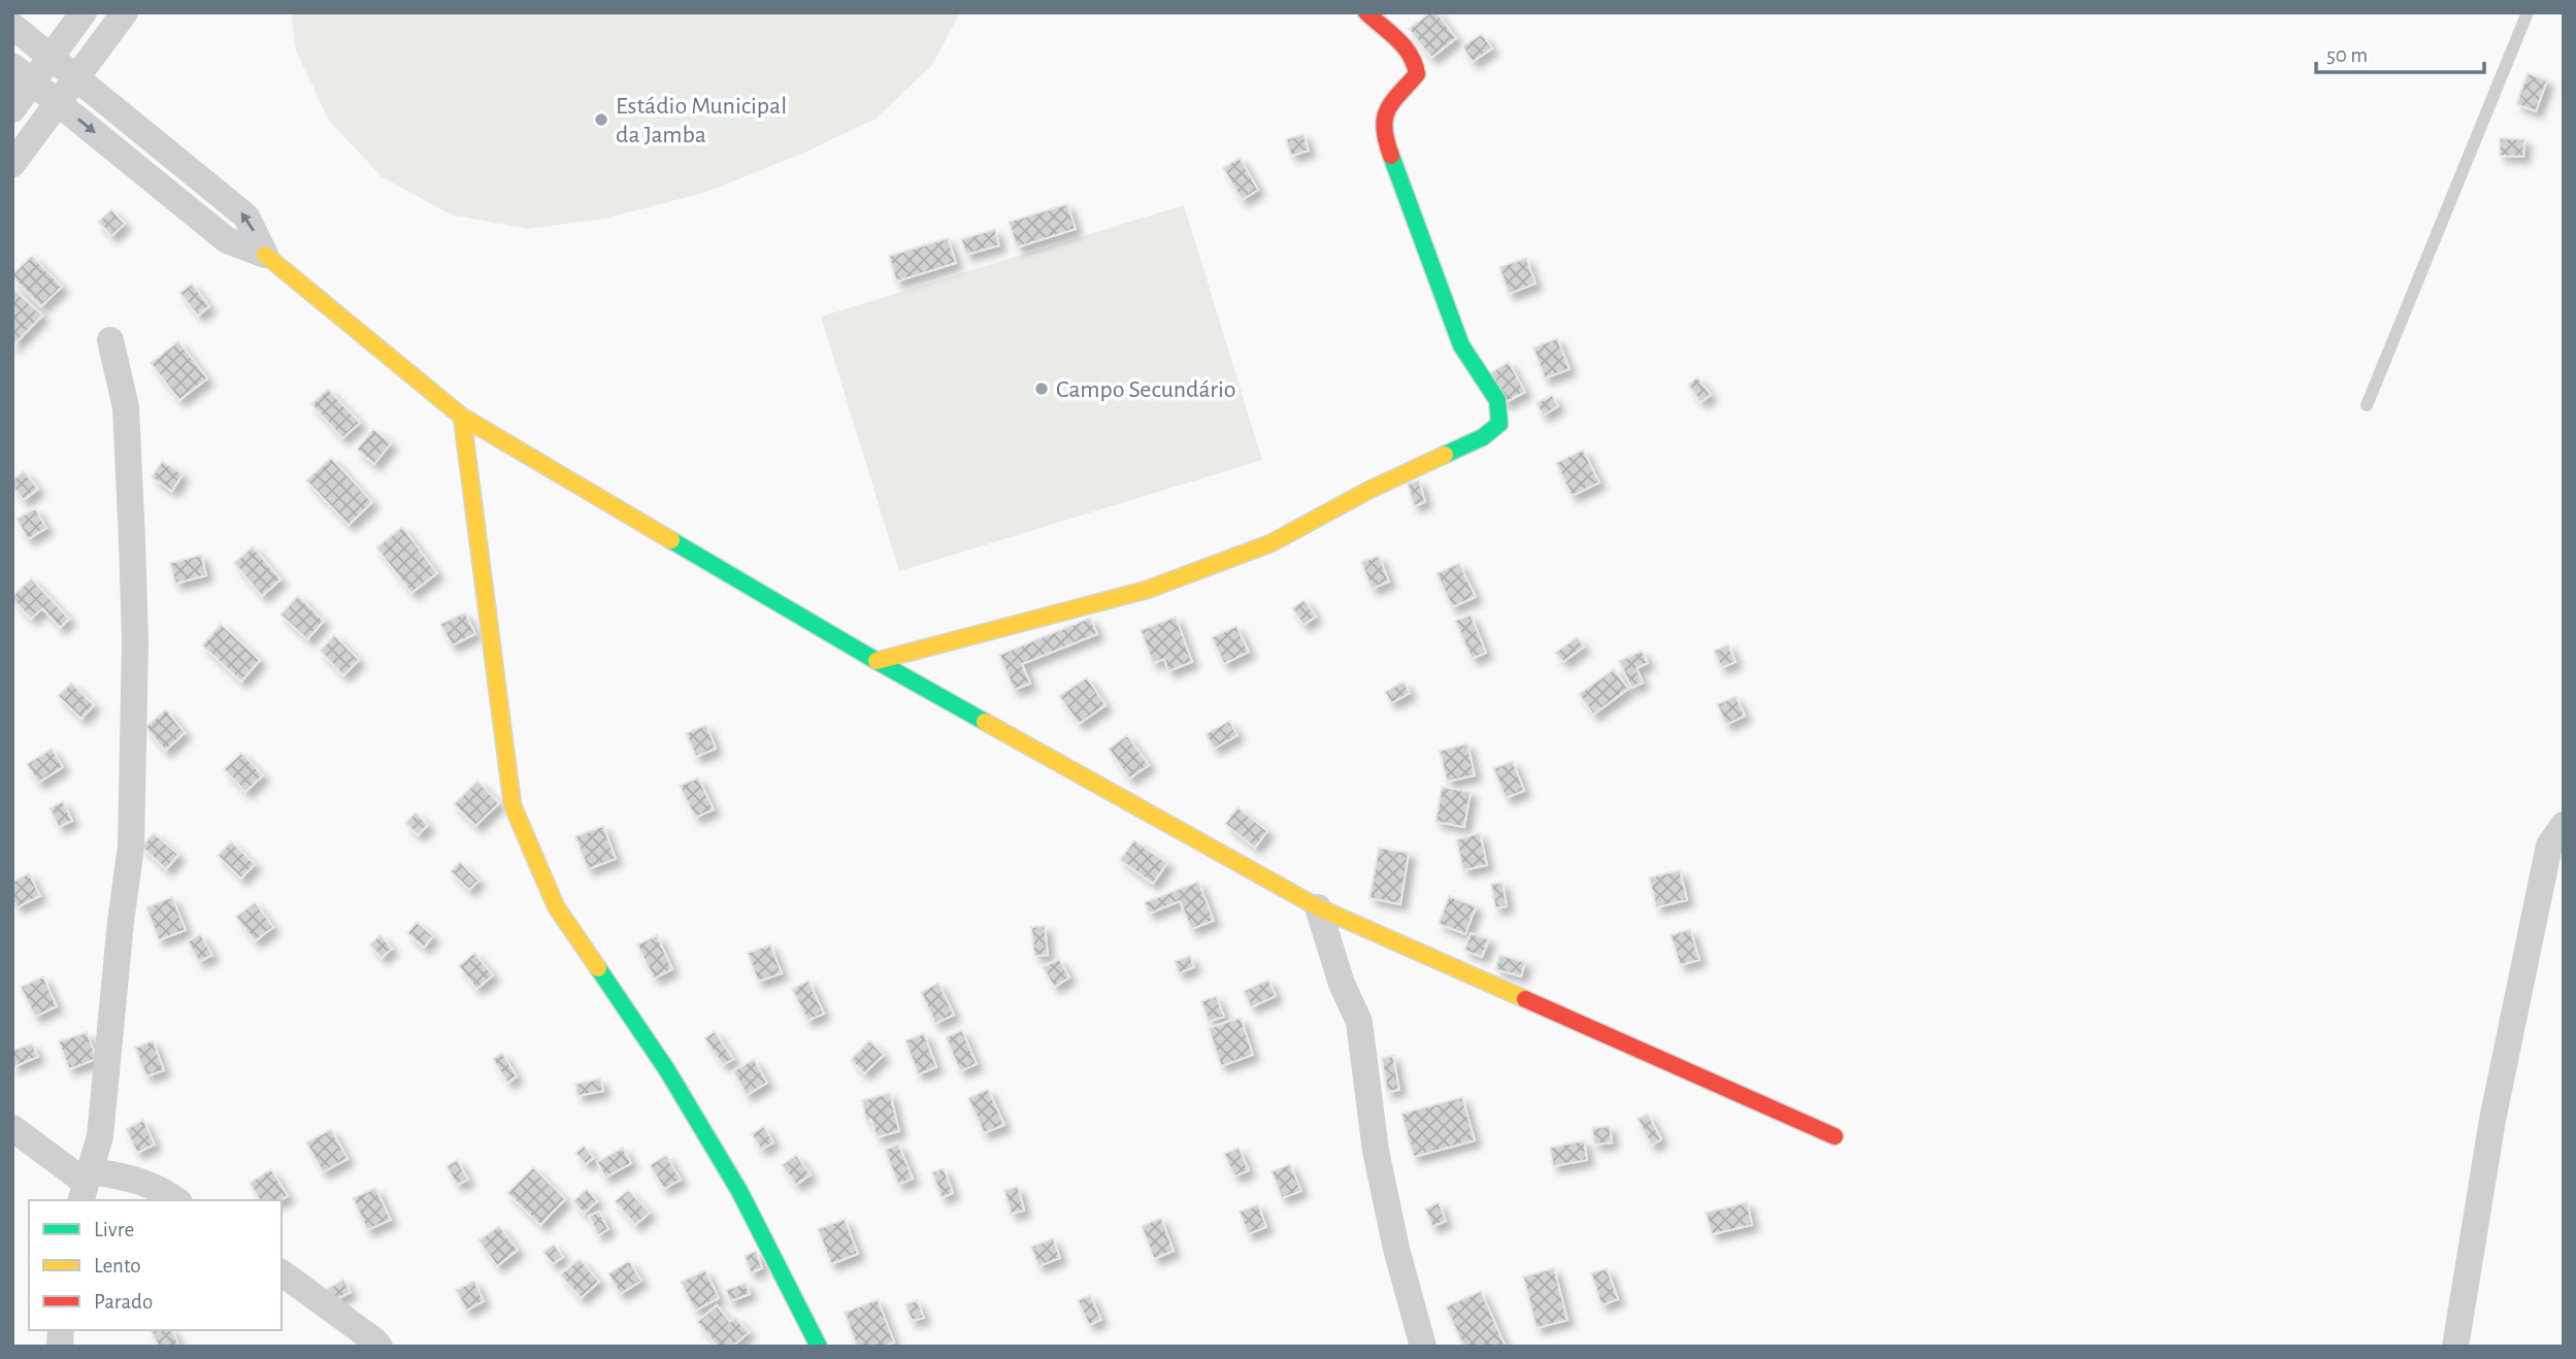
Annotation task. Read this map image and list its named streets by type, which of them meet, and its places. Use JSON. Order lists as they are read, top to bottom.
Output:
{
  "places": ["Estádio Municipal da Jamba", "Campo Secundário"],
  "legend": ["Livre", "Lento", "Parado"],
  "scale_bar": "50 m"
}
